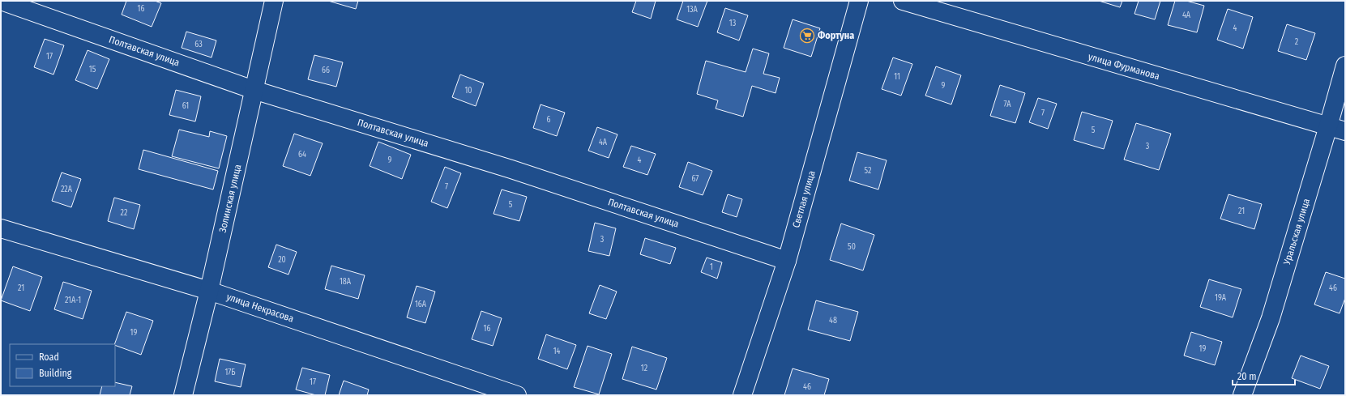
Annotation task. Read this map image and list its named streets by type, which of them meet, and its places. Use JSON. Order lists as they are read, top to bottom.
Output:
{
  "streets": {
    "street": [
      "Полтавская улица",
      "улица Фурманова",
      "Золинская улица",
      "Светлая улица",
      "Уральская улица",
      "улица Некрасова"
    ]
  },
  "crossings": [
    ["Полтавская улица", "Золинская улица"],
    ["Полтавская улица", "Светлая улица"],
    ["улица Фурманова", "Уральская улица"],
    ["Золинская улица", "улица Некрасова"]
  ],
  "places": {
    "supermarket": ["Фортуна"]
  },
  "house_numbers": [
    "16",
    "13А",
    "4А",
    "13",
    "4",
    "2",
    "63",
    "17",
    "15",
    "66",
    "11",
    "9",
    "10",
    "7А",
    "61",
    "7",
    "6",
    "5",
    "4А",
    "3",
    "64",
    "9",
    "4",
    "52",
    "67",
    "7",
    "22А",
    "5",
    "21",
    "22",
    "3",
    "50",
    "20",
    "1",
    "18А",
    "21",
    "46",
    "19А",
    "21А-1",
    "16А",
    "48",
    "16",
    "19",
    "19",
    "14",
    "12",
    "17Б",
    "17",
    "46"
  ],
  "legend": ["Road", "Building"],
  "scale_bar": "20 m"
}
